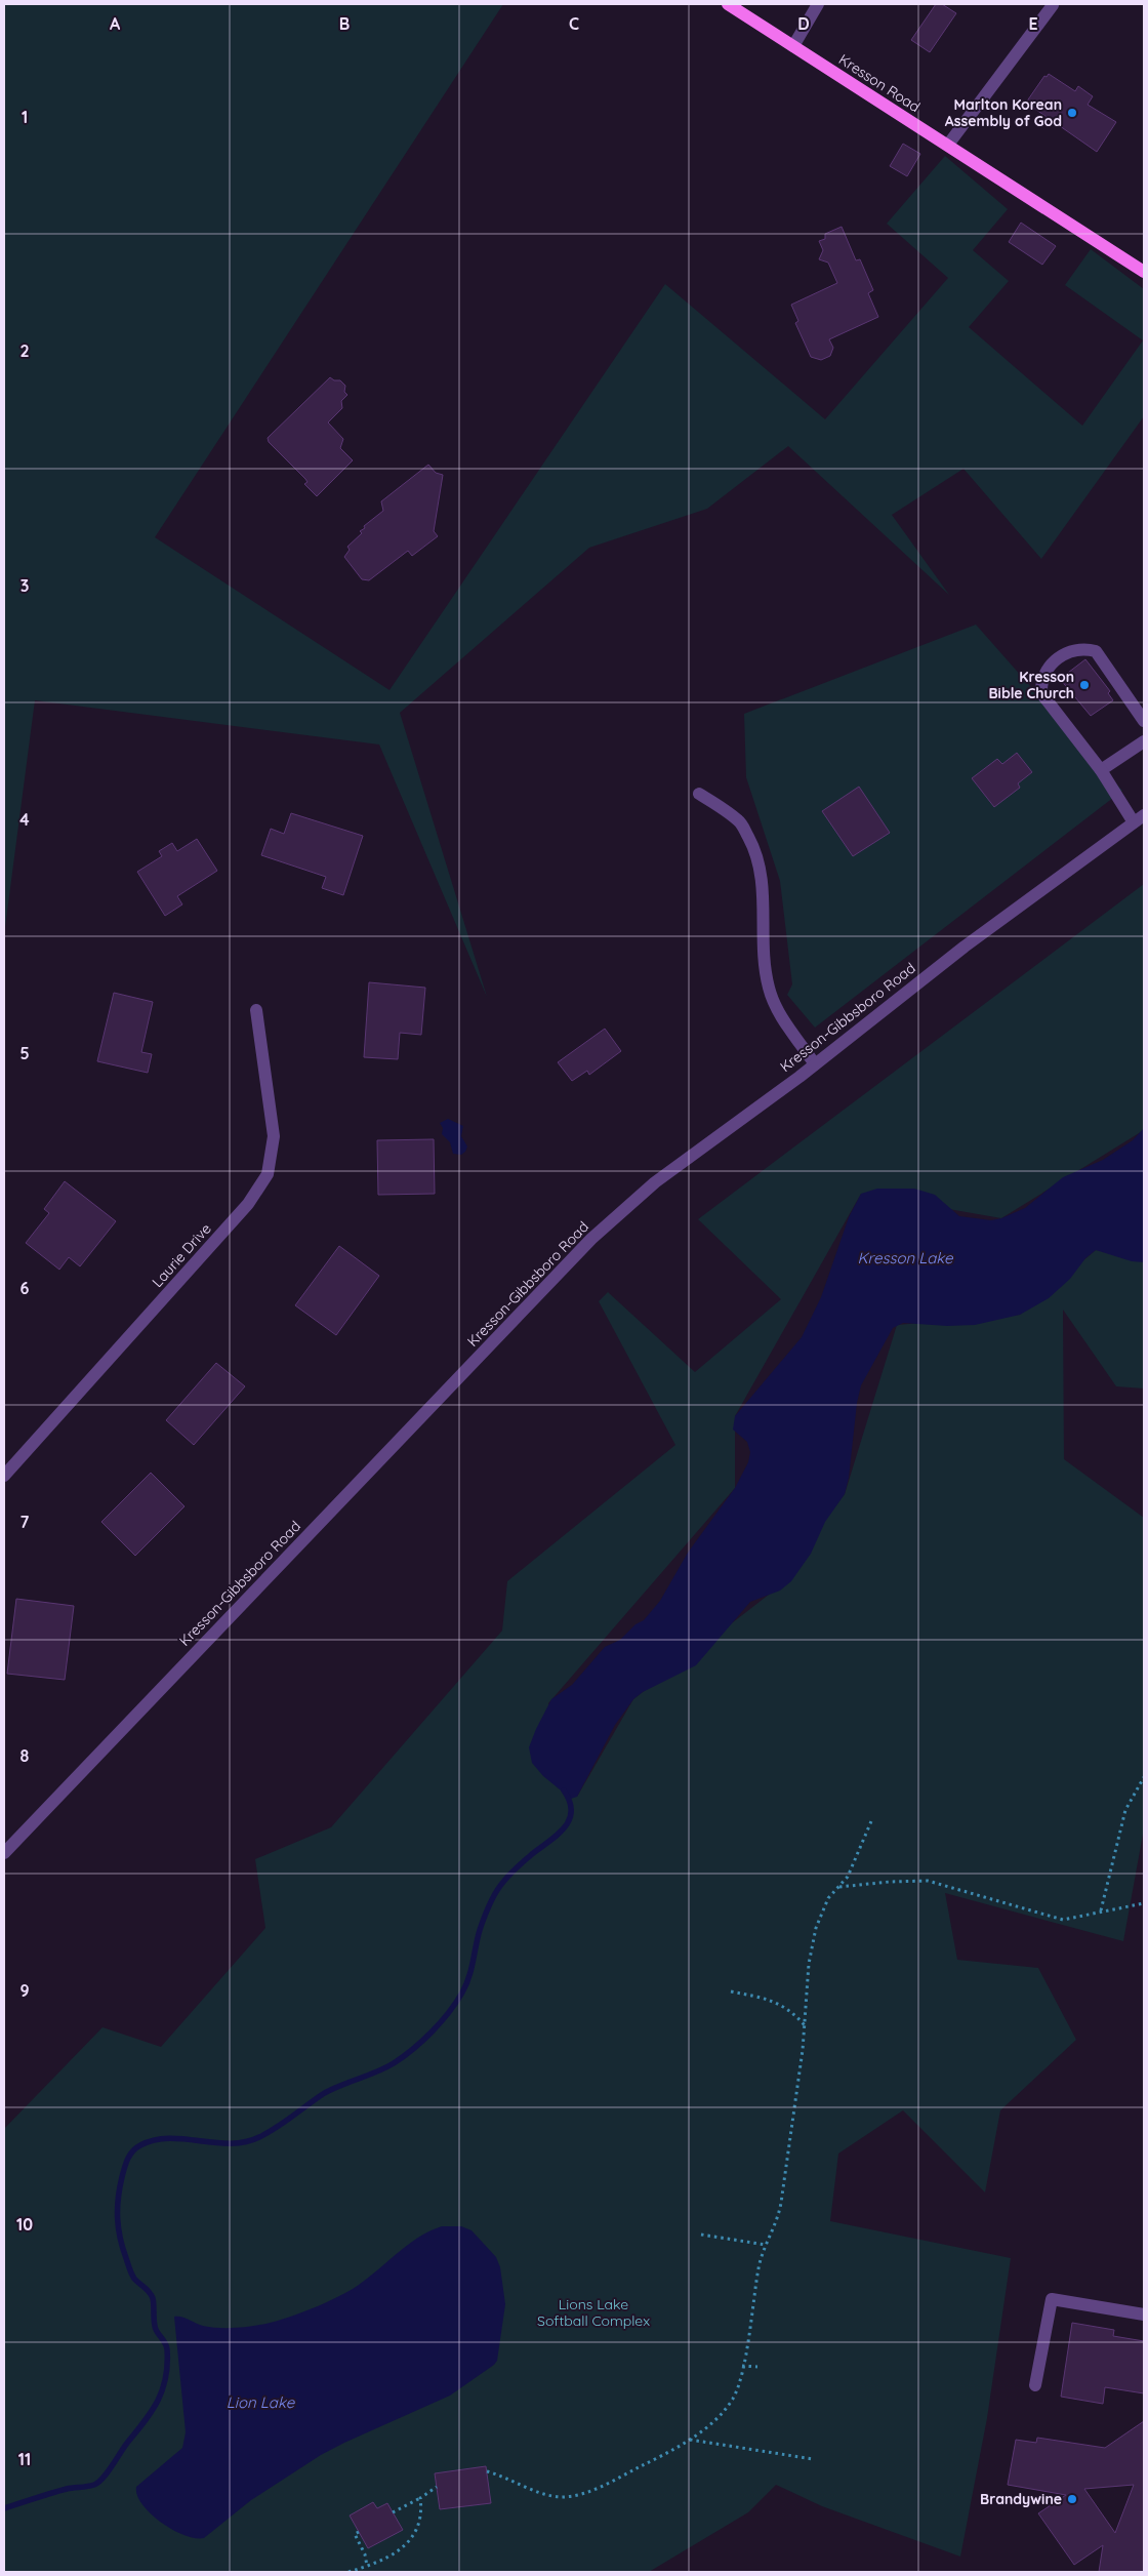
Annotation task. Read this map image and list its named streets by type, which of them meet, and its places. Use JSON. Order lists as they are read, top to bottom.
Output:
{
  "streets": {
    "main road": ["Kresson Road"],
    "street": ["Kresson-Gibbsboro Road", "Laurie Drive"]
  },
  "water": ["Kresson Lake", "Lion Lake"],
  "parks": ["Lions Lake Softball Complex"],
  "places": ["Marlton Korean Assembly of God", "Kresson Bible Church", "Brandywine"],
  "grid": {
    "columns": [
      "A",
      "B",
      "C",
      "D",
      "E"
    ],
    "rows": [
      "1",
      "2",
      "3",
      "4",
      "5",
      "6",
      "7",
      "8",
      "9",
      "10",
      "11"
    ]
  }
}
